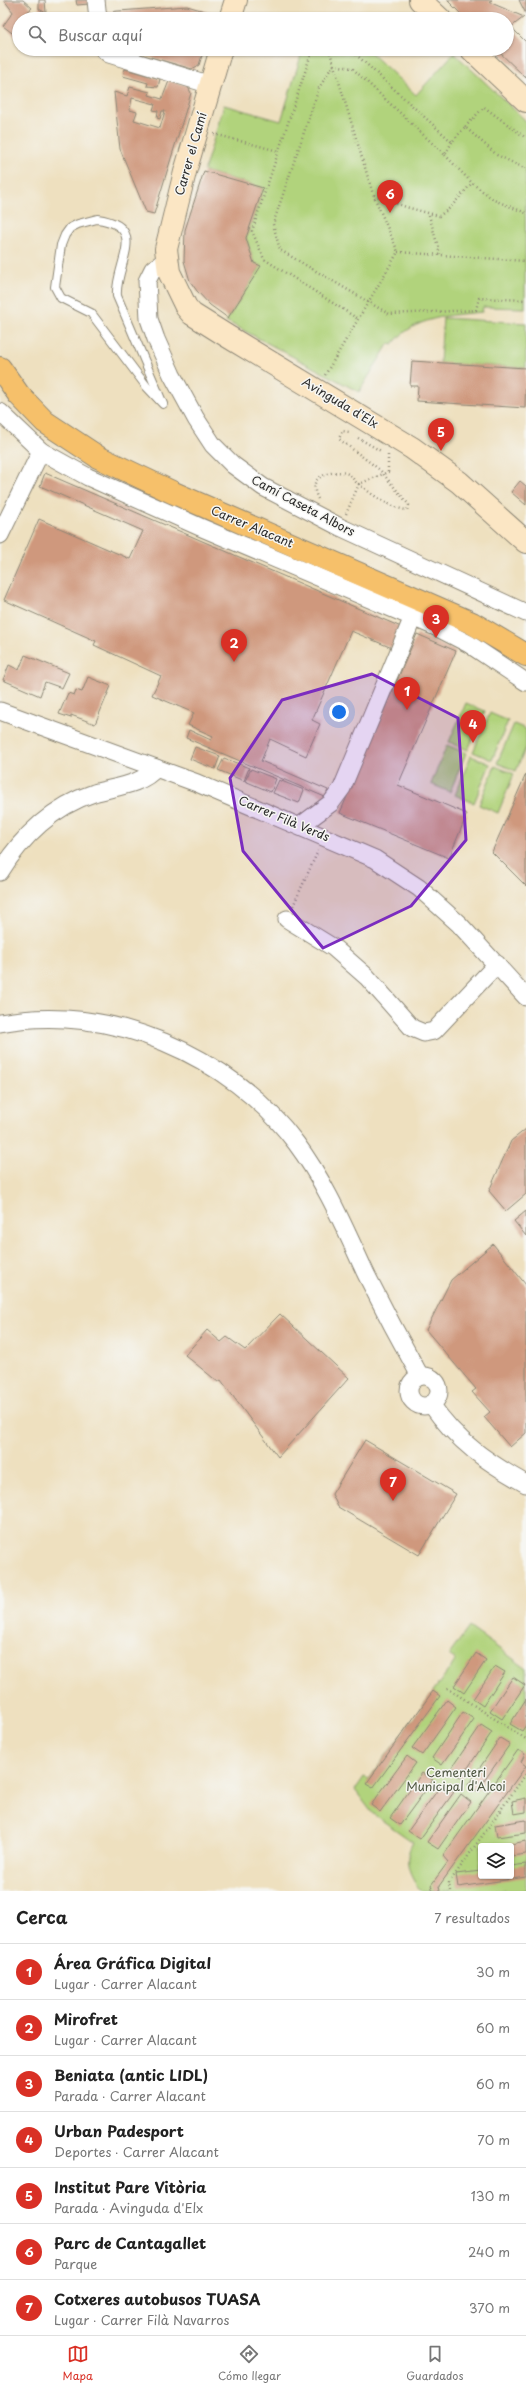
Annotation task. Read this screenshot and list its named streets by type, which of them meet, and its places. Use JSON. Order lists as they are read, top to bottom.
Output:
{
  "streets": {
    "main road": ["Carrer Alacant"],
    "street": [
      "Carrer el Camí",
      "Avinguda d'Elx",
      "Camí Caseta Albors",
      "Carrer Filà Verds"
    ]
  },
  "crossings": [
    ["Carrer el Camí", "Avinguda d'Elx"],
    ["Carrer el Camí", "Camí Caseta Albors"],
    ["Avinguda d'Elx", "Camí Caseta Albors"]
  ],
  "parks": ["Cementeri Municipal d'Alcoi"],
  "page": {
    "search": "Buscar aquí",
    "pins": [
      "6",
      "5",
      "3",
      "2",
      "1",
      "4",
      "7"
    ],
    "heading": ["Cerca", "7 resultados"],
    "list": [
      {
        "mark": "1",
        "name": "Área Gráfica Digital",
        "note": "Lugar · Carrer Alacant",
        "value": "30 m"
      },
      {
        "mark": "2",
        "name": "Mirofret",
        "note": "Lugar · Carrer Alacant",
        "value": "60 m"
      },
      {
        "mark": "3",
        "name": "Beniata (antic LIDL)",
        "note": "Parada · Carrer Alacant",
        "value": "60 m"
      },
      {
        "mark": "4",
        "name": "Urban Padesport",
        "note": "Deportes · Carrer Alacant",
        "value": "70 m"
      },
      {
        "mark": "5",
        "name": "Institut Pare Vitòria",
        "note": "Parada · Avinguda d'Elx",
        "value": "130 m"
      },
      {
        "mark": "6",
        "name": "Parc de Cantagallet",
        "note": "Parque",
        "value": "240 m"
      },
      {
        "mark": "7",
        "name": "Cotxeres autobusos TUASA",
        "note": "Lugar · Carrer Filà Navarros",
        "value": "370 m"
      }
    ],
    "nav": ["Mapa", "Cómo llegar", "Guardados"]
  }
}
